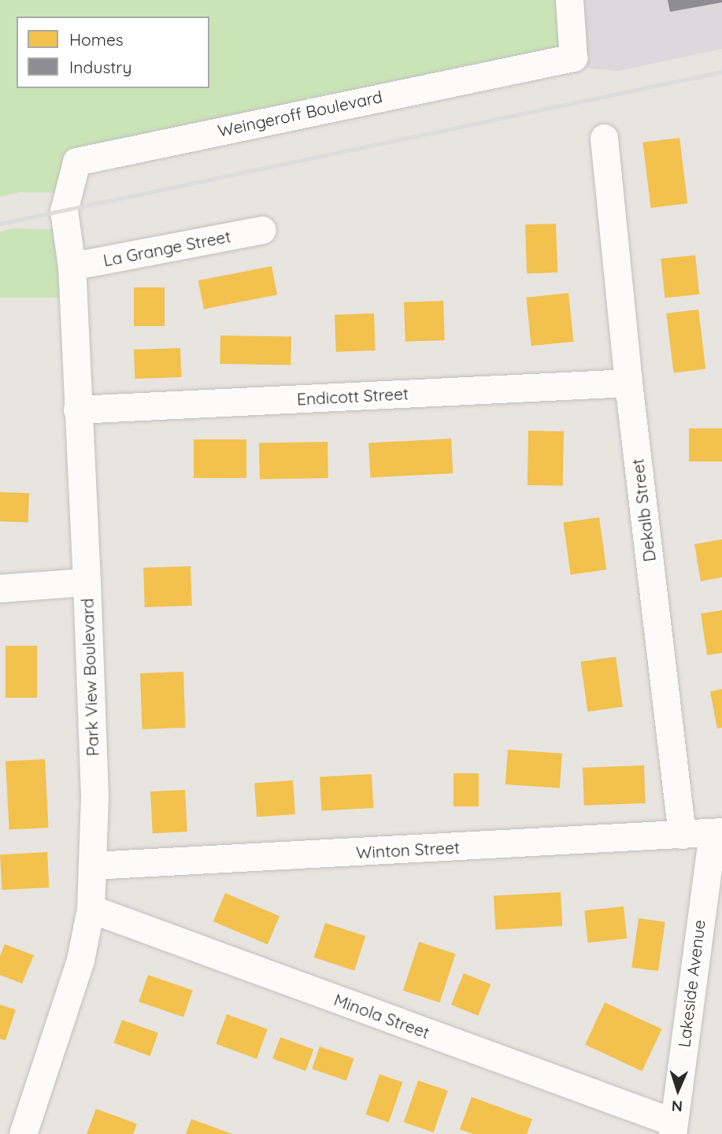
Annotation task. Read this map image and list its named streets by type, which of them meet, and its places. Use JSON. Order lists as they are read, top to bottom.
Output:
{
  "streets": {
    "street": [
      "Weingeroff Boulevard",
      "La Grange Street",
      "Endicott Street",
      "Dekalb Street",
      "Park View Boulevard",
      "Winton Street",
      "Lakeside Avenue",
      "Minola Street"
    ]
  },
  "crossings": [
    ["Weingeroff Boulevard", "Park View Boulevard"],
    ["La Grange Street", "Park View Boulevard"],
    ["Endicott Street", "Dekalb Street"],
    ["Endicott Street", "Park View Boulevard"],
    ["Dekalb Street", "Winton Street"],
    ["Park View Boulevard", "Winton Street"],
    ["Park View Boulevard", "Minola Street"],
    ["Winton Street", "Lakeside Avenue"],
    ["Lakeside Avenue", "Minola Street"]
  ],
  "legend": ["Homes", "Industry"],
  "north": "bottom"
}
